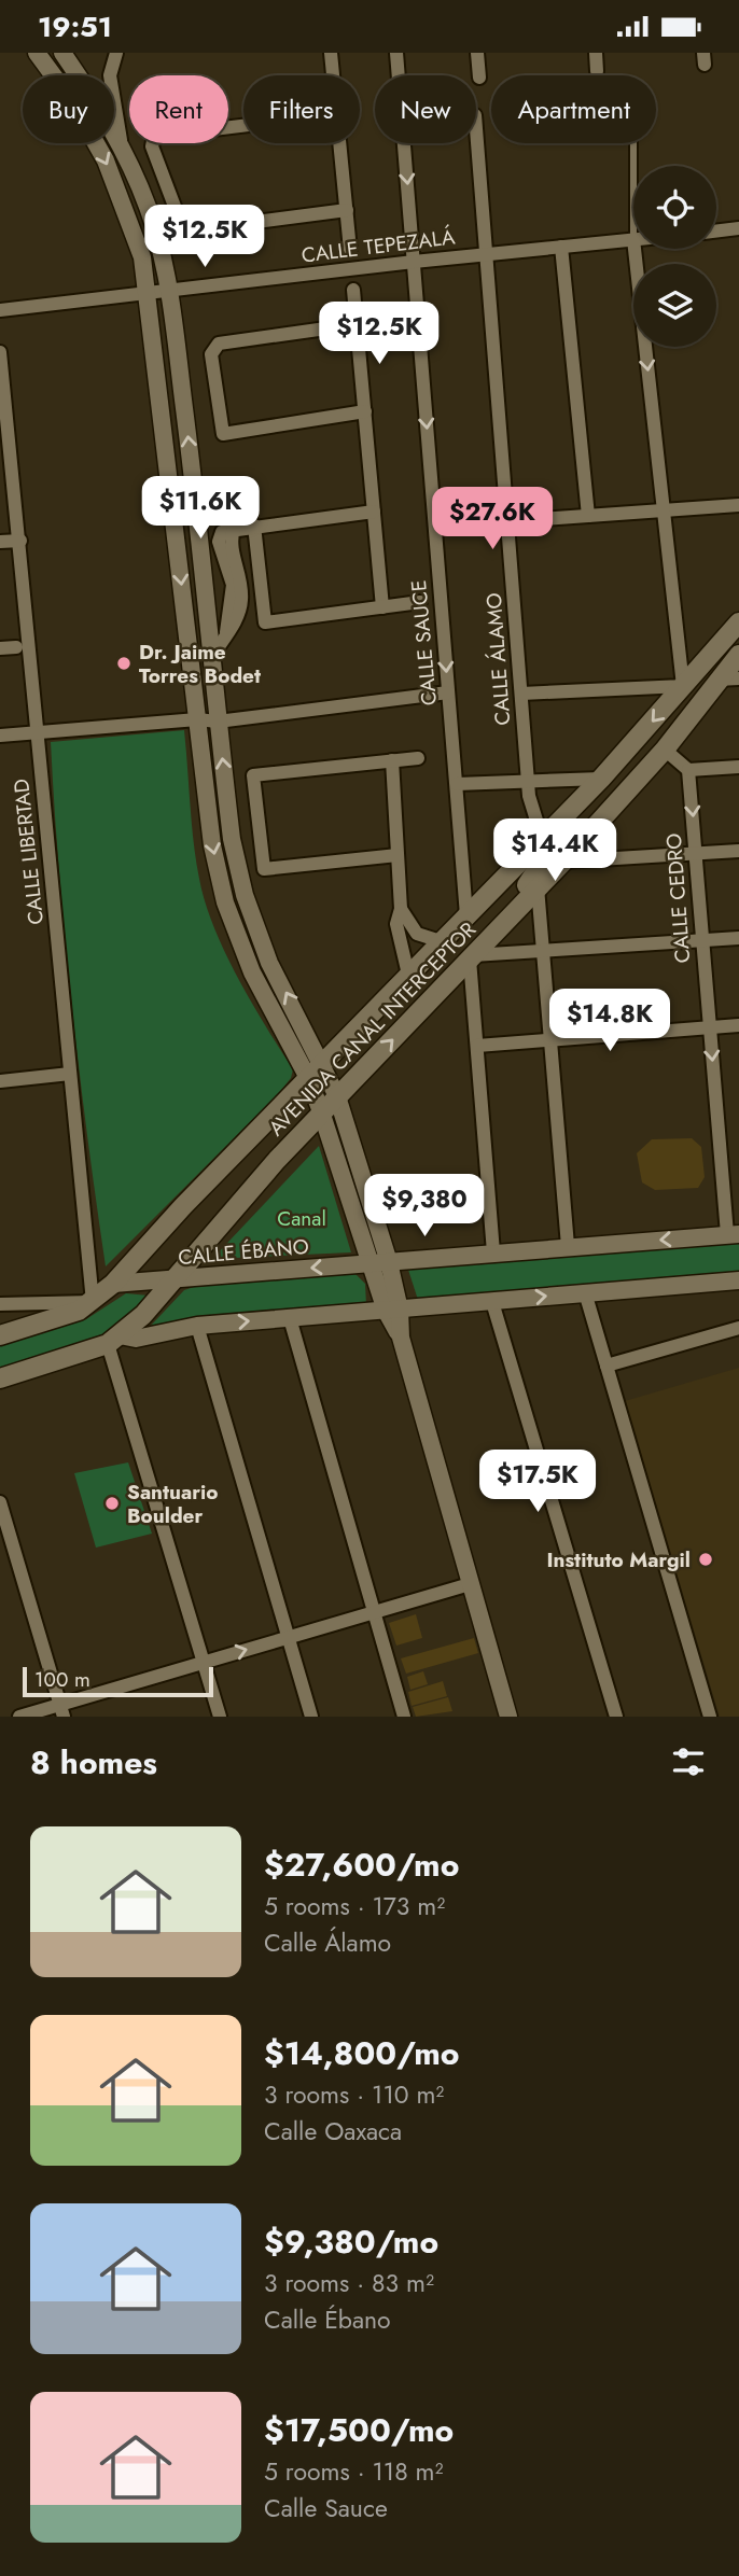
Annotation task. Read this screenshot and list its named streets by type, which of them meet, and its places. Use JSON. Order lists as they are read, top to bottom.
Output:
{
  "streets": {
    "main road": ["AVENIDA CANAL INTERCEPTOR"],
    "street": [
      "CALLE TEPEZALÁ",
      "CALLE SAUCE",
      "CALLE ÁLAMO",
      "CALLE LIBERTAD",
      "CALLE CEDRO",
      "CALLE ÉBANO"
    ]
  },
  "crossings": [
    ["CALLE TEPEZALÁ", "CALLE SAUCE"],
    ["CALLE TEPEZALÁ", "CALLE ÁLAMO"],
    ["CALLE SAUCE", "AVENIDA CANAL INTERCEPTOR"],
    ["CALLE ÁLAMO", "AVENIDA CANAL INTERCEPTOR"],
    ["CALLE LIBERTAD", "AVENIDA CANAL INTERCEPTOR"],
    ["CALLE CEDRO", "CALLE ÉBANO"],
    ["AVENIDA CANAL INTERCEPTOR", "CALLE ÉBANO"]
  ],
  "one_way": ["CALLE CEDRO"],
  "parks": ["Canal"],
  "places": ["Dr. Jaime Torres Bodet", "Santuario Boulder", "Instituto Margil"],
  "scale_bar": "100 m",
  "page": {
    "status": "19:51",
    "chip": [
      "Buy",
      "Rent",
      "Filters",
      "New",
      "Apartment"
    ],
    "price": [
      "$12.5K",
      "$12.5K",
      "$11.6K",
      "$27.6K",
      "$14.4K",
      "$14.8K",
      "$9,380",
      "$17.5K"
    ],
    "scale": "100 m",
    "heading": "8 homes",
    "list": [
      {
        "name": "$27,600/mo",
        "note": "5 rooms · 173 m² · Calle Álamo"
      },
      {
        "name": "$14,800/mo",
        "note": "3 rooms · 110 m² · Calle Oaxaca"
      },
      {
        "name": "$9,380/mo",
        "note": "3 rooms · 83 m² · Calle Ébano"
      },
      {
        "name": "$17,500/mo",
        "note": "5 rooms · 118 m² · Calle Sauce"
      }
    ]
  }
}
